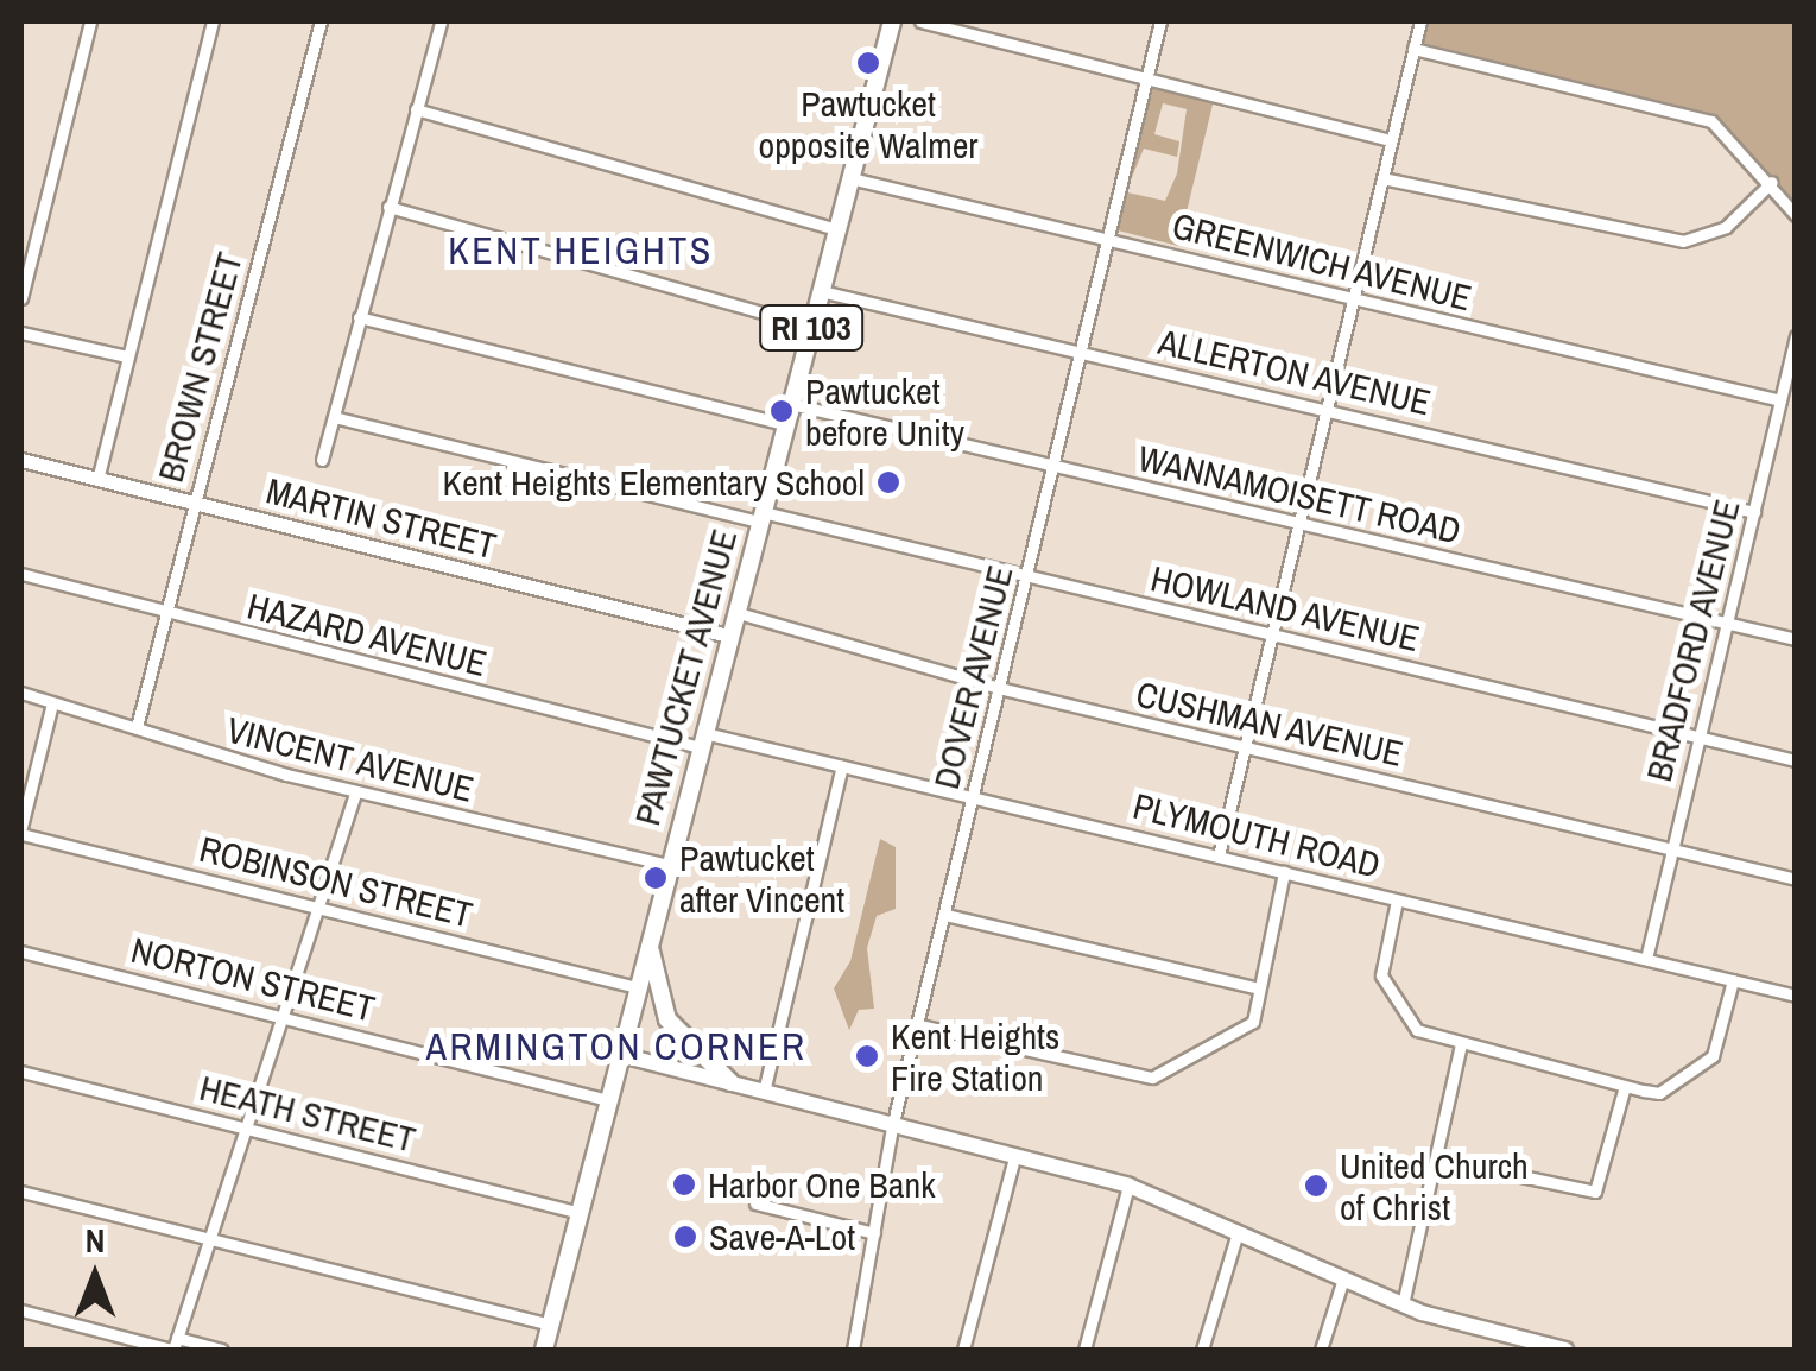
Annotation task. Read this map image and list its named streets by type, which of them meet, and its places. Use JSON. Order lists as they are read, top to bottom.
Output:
{
  "streets": {
    "main road": ["RI 103", "PAWTUCKET AVENUE"],
    "street": [
      "GREENWICH AVENUE",
      "BROWN STREET",
      "ALLERTON AVENUE",
      "WANNAMOISETT ROAD",
      "MARTIN STREET",
      "HOWLAND AVENUE",
      "HAZARD AVENUE",
      "BRADFORD AVENUE",
      "DOVER AVENUE",
      "CUSHMAN AVENUE",
      "VINCENT AVENUE",
      "PLYMOUTH ROAD",
      "ROBINSON STREET",
      "NORTON STREET",
      "HEATH STREET"
    ]
  },
  "crossings": [
    ["GREENWICH AVENUE", "BRADFORD AVENUE"],
    ["GREENWICH AVENUE", "PAWTUCKET AVENUE"],
    ["GREENWICH AVENUE", "DOVER AVENUE"],
    ["BROWN STREET", "MARTIN STREET"],
    ["BROWN STREET", "HAZARD AVENUE"],
    ["BROWN STREET", "VINCENT AVENUE"],
    ["ALLERTON AVENUE", "BRADFORD AVENUE"],
    ["ALLERTON AVENUE", "PAWTUCKET AVENUE"],
    ["ALLERTON AVENUE", "DOVER AVENUE"],
    ["WANNAMOISETT ROAD", "BRADFORD AVENUE"],
    ["WANNAMOISETT ROAD", "PAWTUCKET AVENUE"],
    ["WANNAMOISETT ROAD", "DOVER AVENUE"],
    ["MARTIN STREET", "PAWTUCKET AVENUE"],
    ["HOWLAND AVENUE", "BRADFORD AVENUE"],
    ["HOWLAND AVENUE", "PAWTUCKET AVENUE"],
    ["HOWLAND AVENUE", "DOVER AVENUE"],
    ["HAZARD AVENUE", "PAWTUCKET AVENUE"],
    ["HAZARD AVENUE", "PLYMOUTH ROAD"],
    ["BRADFORD AVENUE", "CUSHMAN AVENUE"],
    ["BRADFORD AVENUE", "PLYMOUTH ROAD"],
    ["PAWTUCKET AVENUE", "CUSHMAN AVENUE"],
    ["PAWTUCKET AVENUE", "VINCENT AVENUE"],
    ["PAWTUCKET AVENUE", "PLYMOUTH ROAD"],
    ["PAWTUCKET AVENUE", "ROBINSON STREET"],
    ["PAWTUCKET AVENUE", "NORTON STREET"],
    ["PAWTUCKET AVENUE", "HEATH STREET"],
    ["DOVER AVENUE", "CUSHMAN AVENUE"],
    ["DOVER AVENUE", "PLYMOUTH ROAD"]
  ],
  "districts": ["KENT HEIGHTS", "ARMINGTON CORNER"],
  "places": [
    "Pawtucket opposite Walmer",
    "Pawtucket before Unity",
    "Kent Heights Elementary School",
    "Pawtucket after Vincent",
    "Kent Heights Fire Station",
    "Harbor One Bank",
    "United Church of Christ",
    "Save-A-Lot"
  ],
  "north": "top"
}
